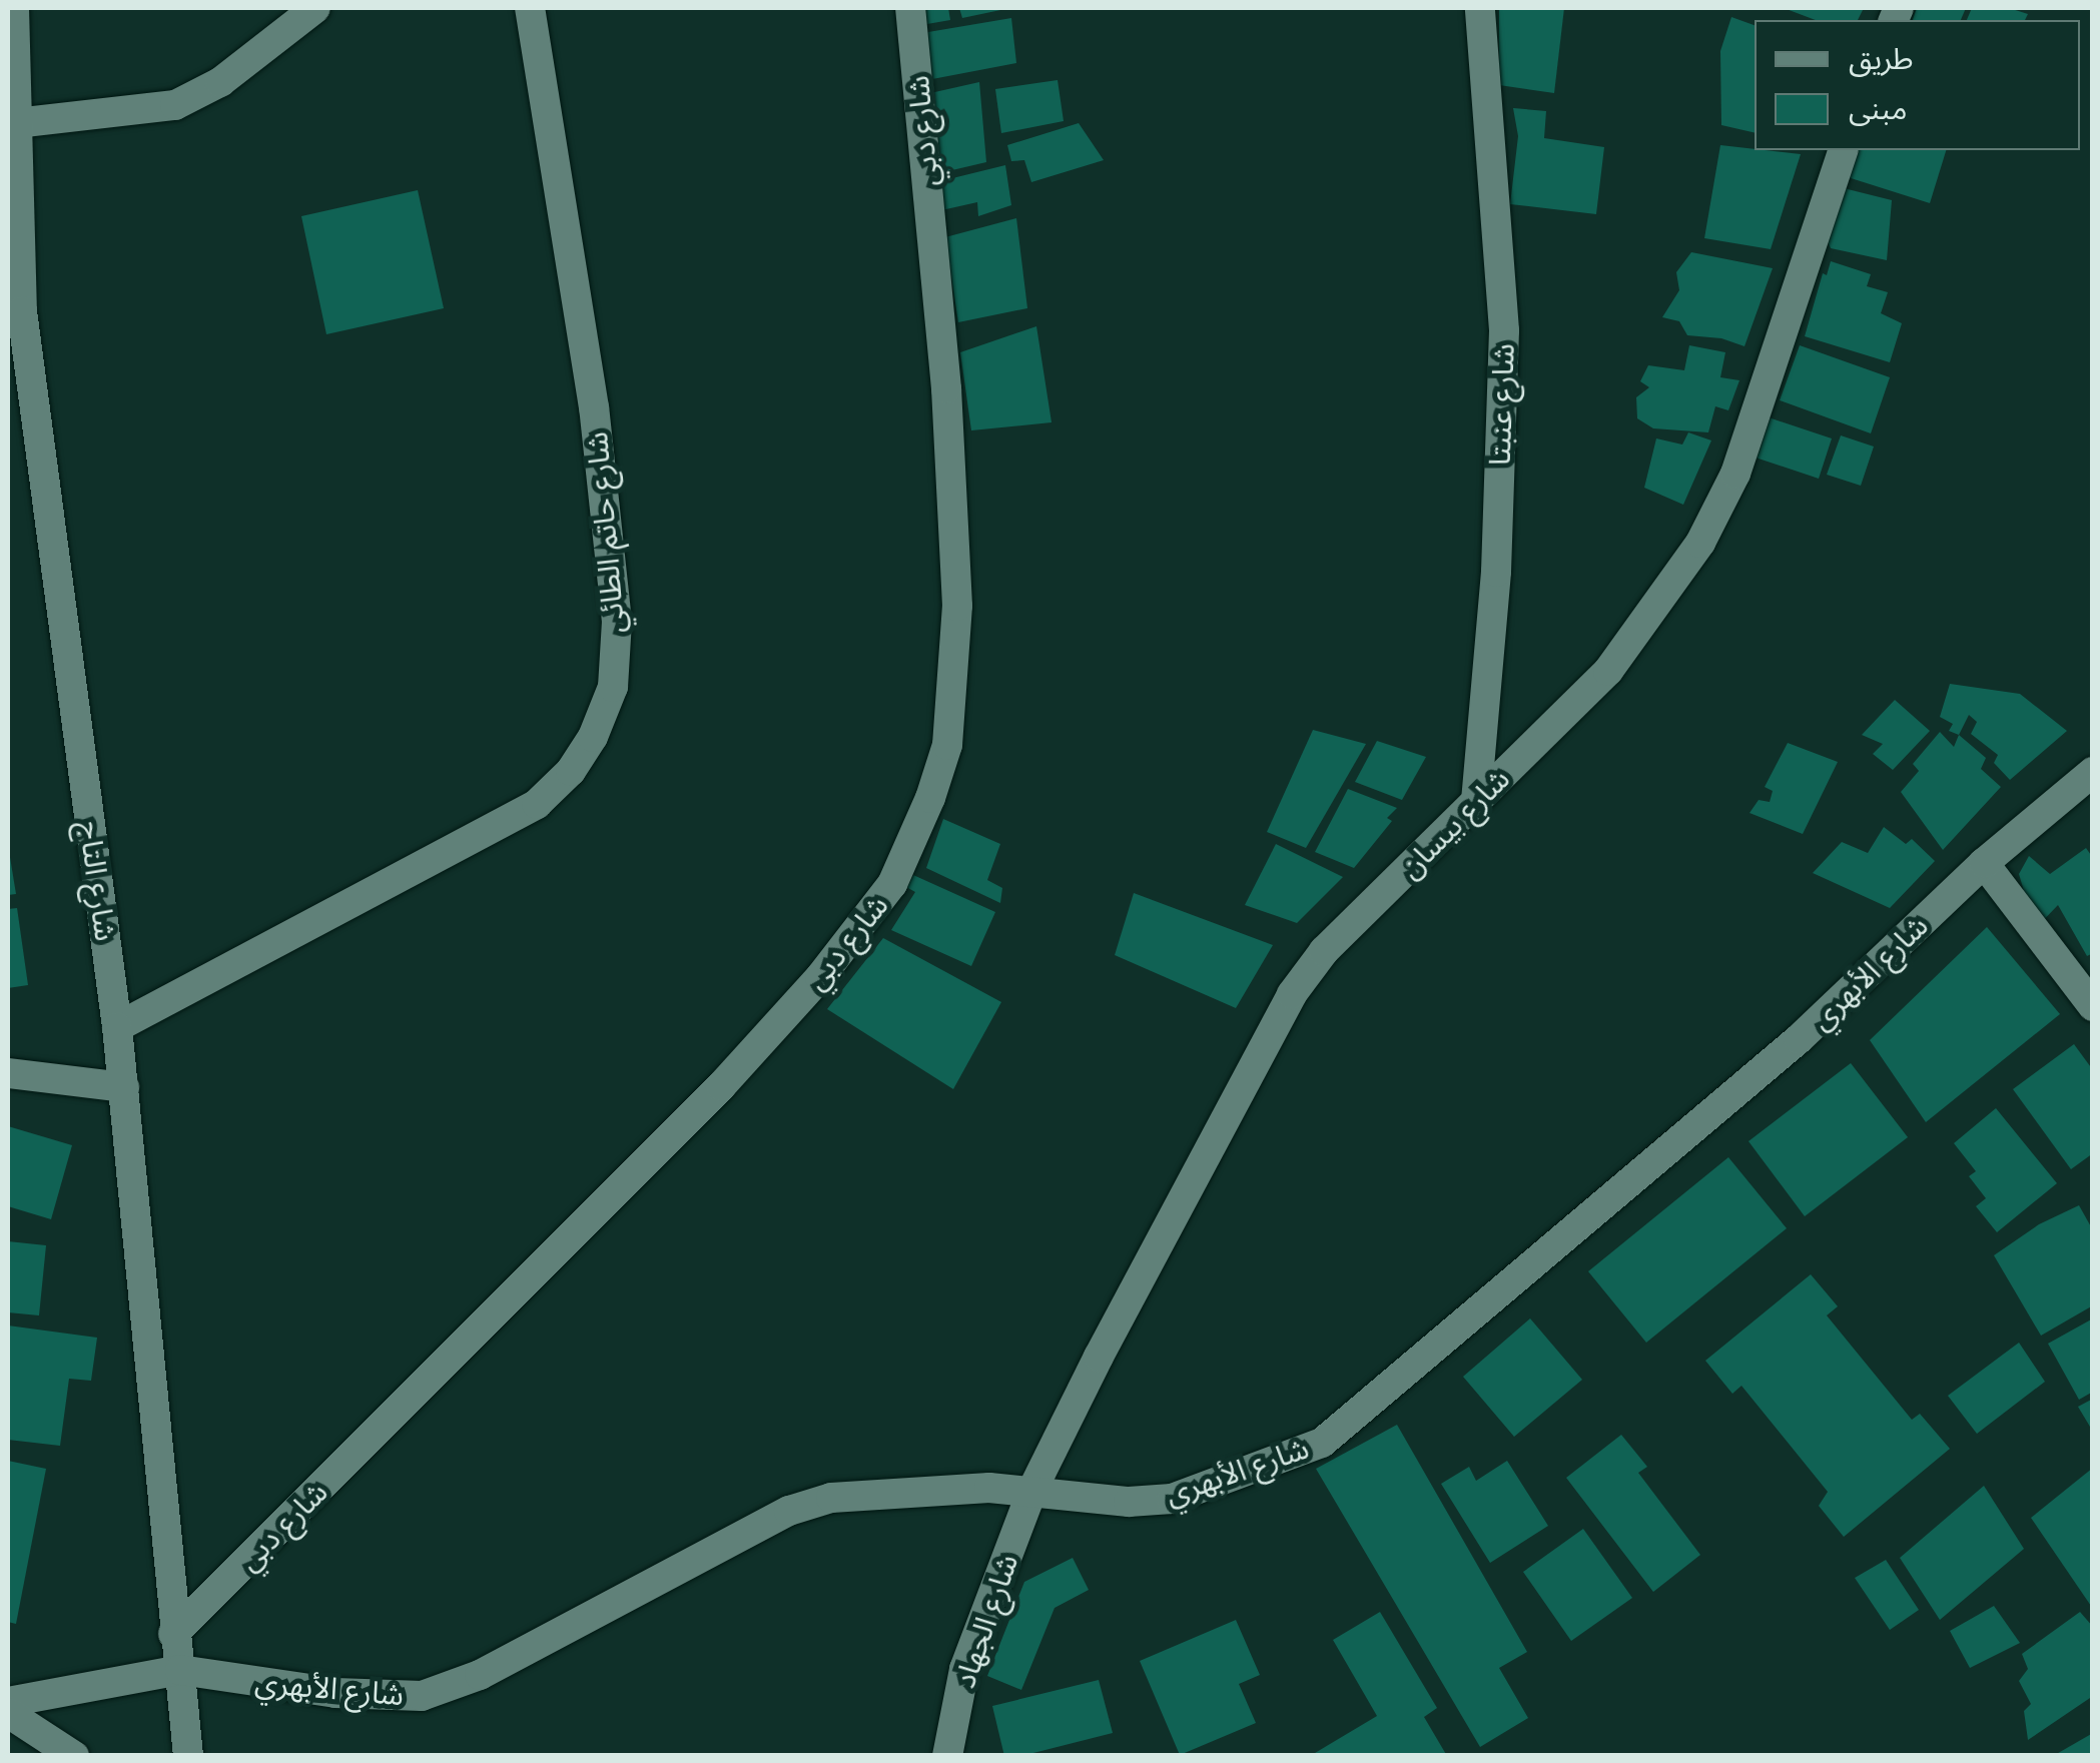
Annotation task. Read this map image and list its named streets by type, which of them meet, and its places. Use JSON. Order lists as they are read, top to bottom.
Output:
{
  "streets": {
    "street": [
      "شارع دبي",
      "شارع عنبتا",
      "شارع حاتم الطائي",
      "شارع بيسان",
      "شارع التاج",
      "شارع الأبهري",
      "شارع الجهاد"
    ]
  },
  "crossings": [
    ["شارع دبي", "شارع التاج"],
    ["شارع عنبتا", "شارع بيسان"],
    ["شارع حاتم الطائي", "شارع التاج"],
    ["شارع بيسان", "شارع الأبهري"],
    ["شارع بيسان", "شارع الجهاد"],
    ["شارع التاج", "شارع الأبهري"],
    ["شارع الأبهري", "شارع الجهاد"]
  ],
  "legend": ["طريق", "مبنى"]
}
